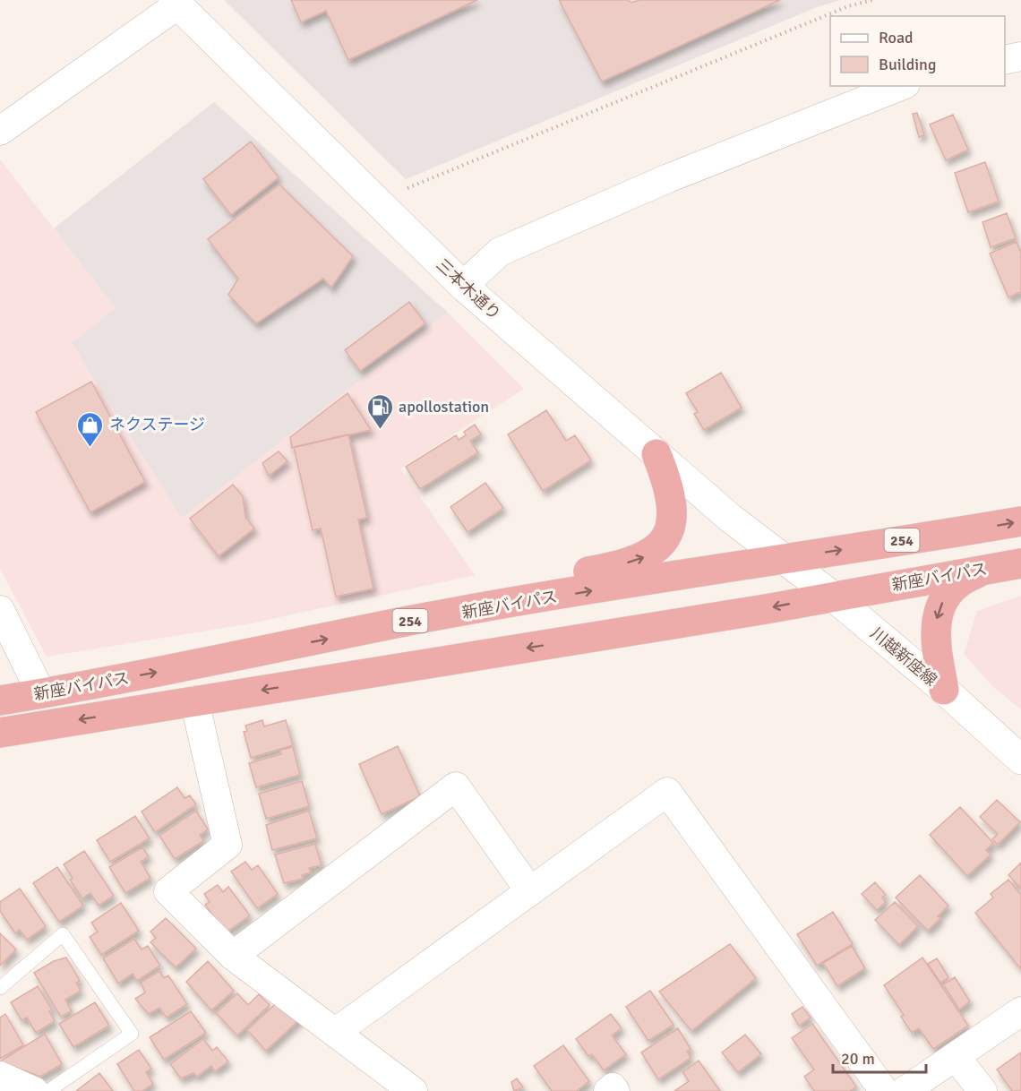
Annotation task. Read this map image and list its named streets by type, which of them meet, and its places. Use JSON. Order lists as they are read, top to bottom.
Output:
{
  "streets": {
    "highway": ["254", "新座バイパス"],
    "street": ["三本木通り", "川越新座線"]
  },
  "crossings": [
    ["三本木通り", "新座バイパス"],
    ["三本木通り", "川越新座線"],
    ["新座バイパス", "川越新座線"]
  ],
  "places": {
    "fuel station": ["apollostation"],
    "shop": ["ネクステージ"]
  },
  "legend": ["Road", "Building"],
  "scale_bar": "20 m"
}
